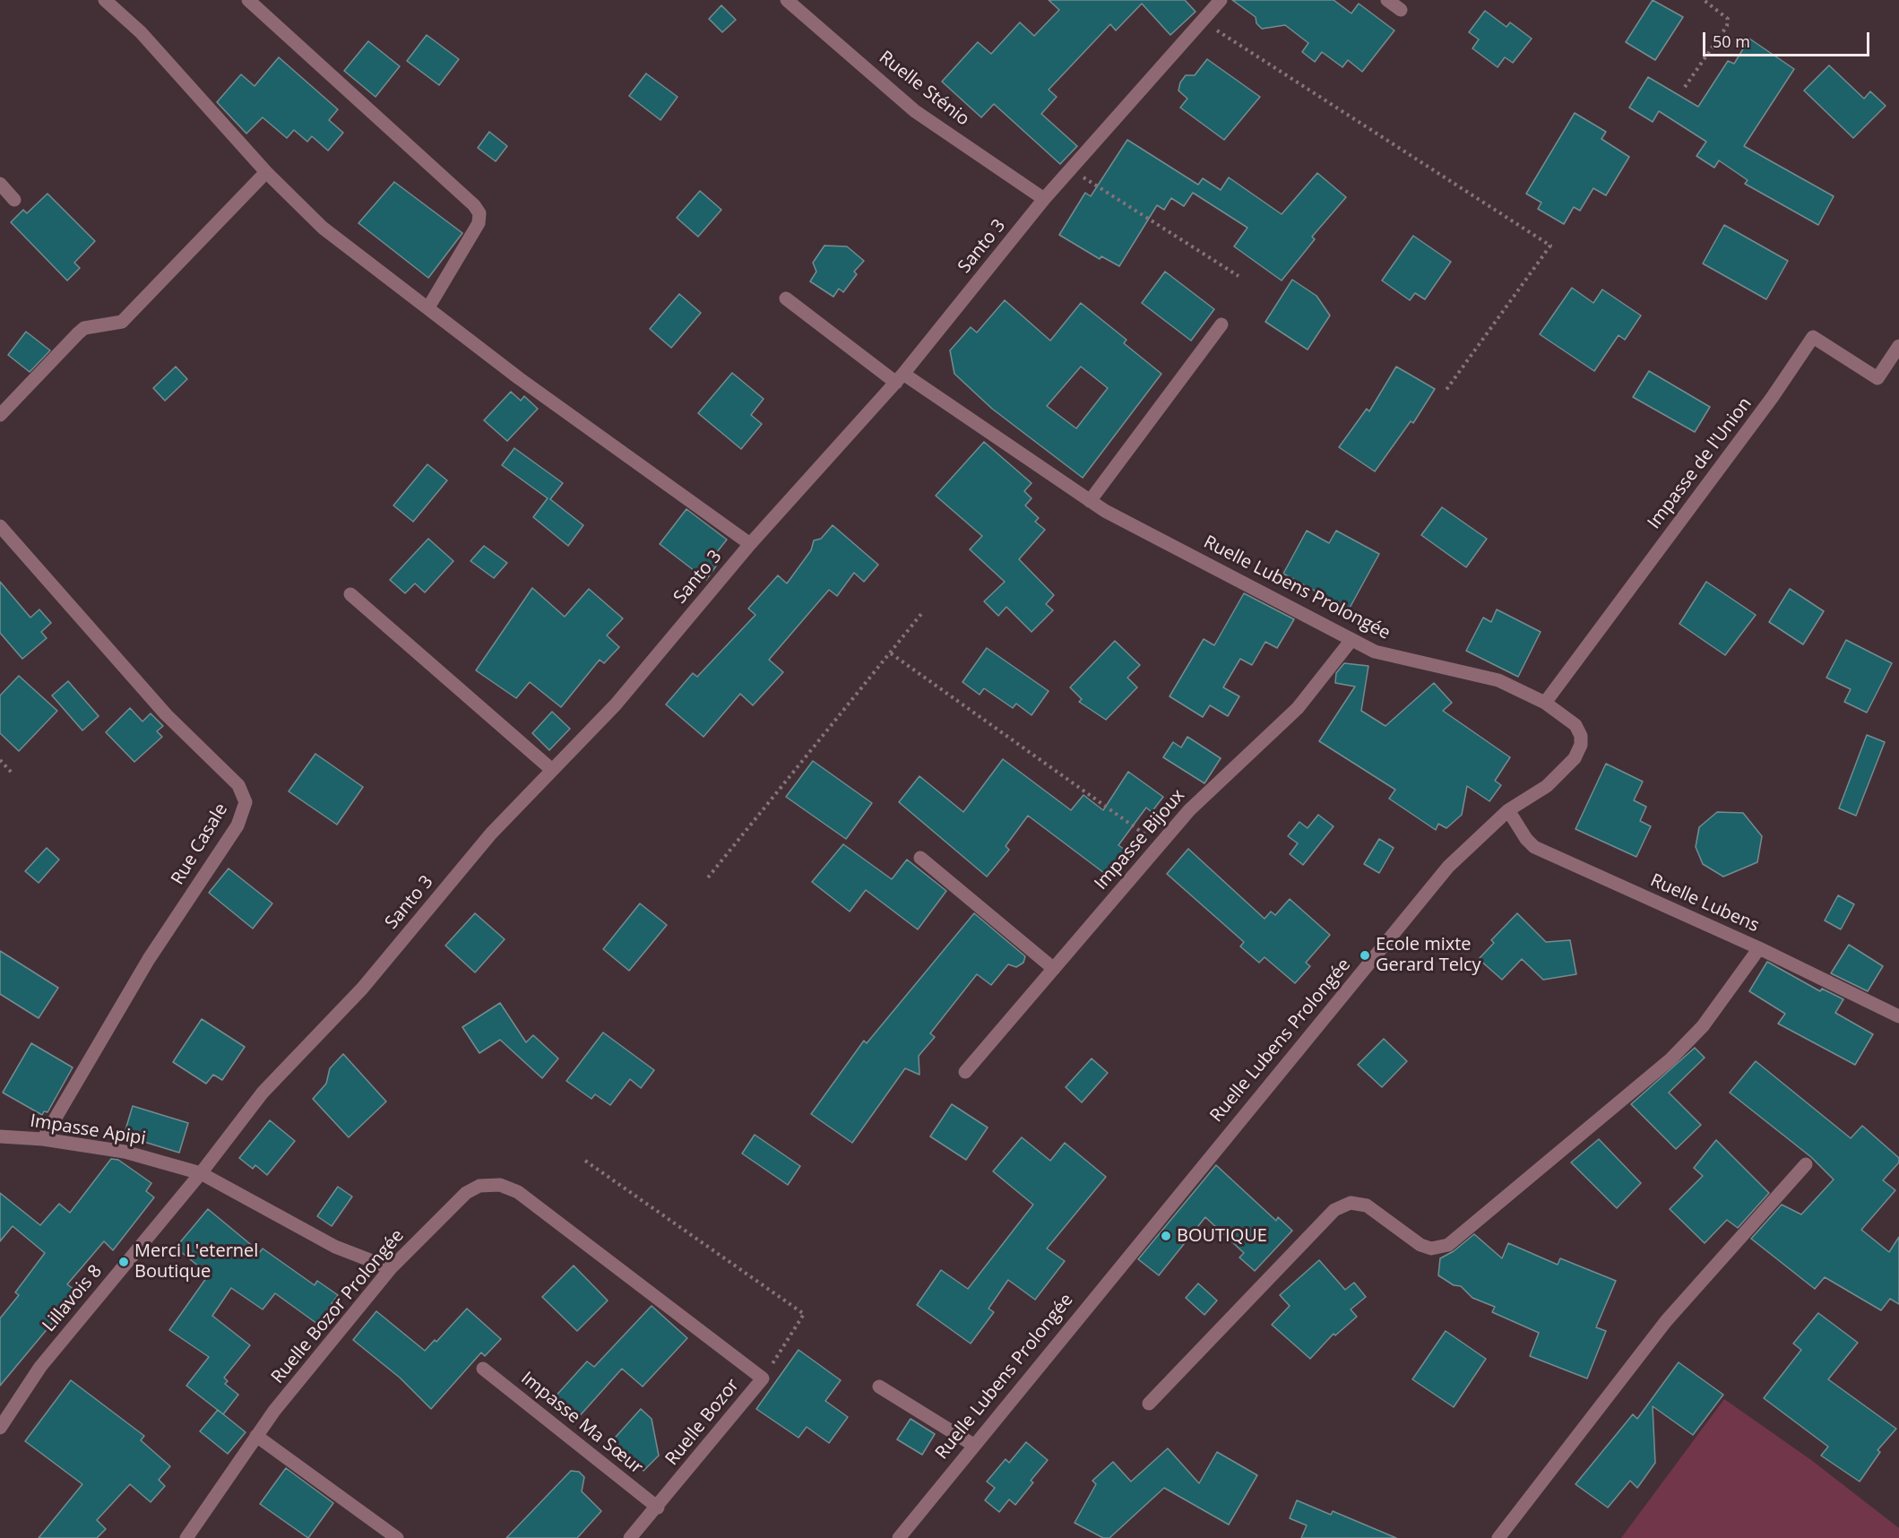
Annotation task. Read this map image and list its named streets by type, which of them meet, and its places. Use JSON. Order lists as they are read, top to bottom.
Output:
{
  "streets": {
    "street": [
      "Ruelle Sténio",
      "Santo 3",
      "Impasse de l'Union",
      "Ruelle Lubens Prolongée",
      "Impasse Bijoux",
      "Rue Casale",
      "Ruelle Lubens",
      "Impasse Apipi",
      "Lillavois 8",
      "Ruelle Bozor Prolongée",
      "Ruelle Bozor",
      "Impasse Ma Sœur"
    ]
  },
  "crossings": [
    ["Ruelle Sténio", "Santo 3"],
    ["Santo 3", "Ruelle Lubens Prolongée"],
    ["Santo 3", "Impasse Apipi"],
    ["Santo 3", "Lillavois 8"],
    ["Impasse de l'Union", "Ruelle Lubens Prolongée"],
    ["Ruelle Lubens Prolongée", "Impasse Bijoux"],
    ["Ruelle Lubens Prolongée", "Ruelle Lubens"],
    ["Rue Casale", "Impasse Apipi"],
    ["Impasse Apipi", "Lillavois 8"],
    ["Impasse Apipi", "Ruelle Bozor Prolongée"],
    ["Ruelle Bozor Prolongée", "Ruelle Bozor"],
    ["Ruelle Bozor", "Impasse Ma Sœur"]
  ],
  "places": ["Ecole mixte Gerard Telcy", "BOUTIQUE", "Merci L'eternel Boutique"],
  "scale_bar": "50 m"
}
